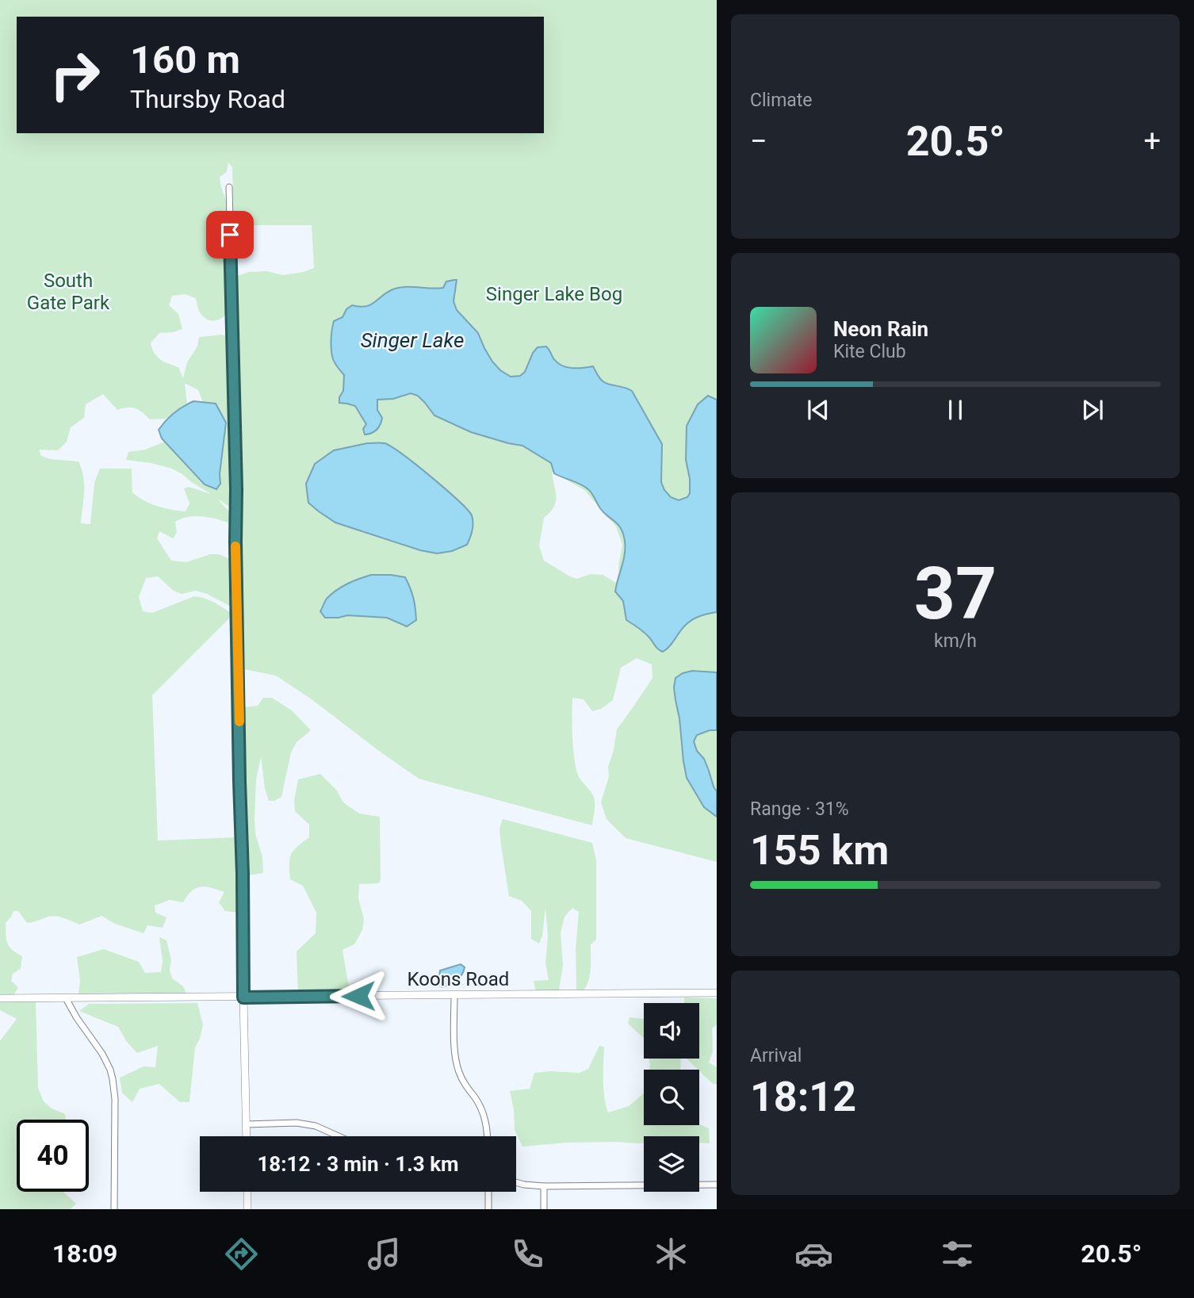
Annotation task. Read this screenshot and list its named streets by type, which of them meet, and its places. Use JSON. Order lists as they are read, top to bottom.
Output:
{
  "streets": {
    "street": ["Koons Road"]
  },
  "water": ["Singer Lake"],
  "parks": ["South Gate Park", "Singer Lake Bog"],
  "page": {
    "tile": [
      "Climate",
      ["37", "km/h"],
      ["Range · 31%", "155 km"],
      ["Arrival", "18:12"]
    ],
    "turn": ["160 m", "Thursby Road"],
    "heat": ["−", "20.5°", "+"],
    "song": ["Neon Rain", "Kite Club"],
    "limit": "40",
    "trip": "18:12 · 3 min · 1.3 km",
    "tabs": ["18:09", "20.5°"]
  }
}
